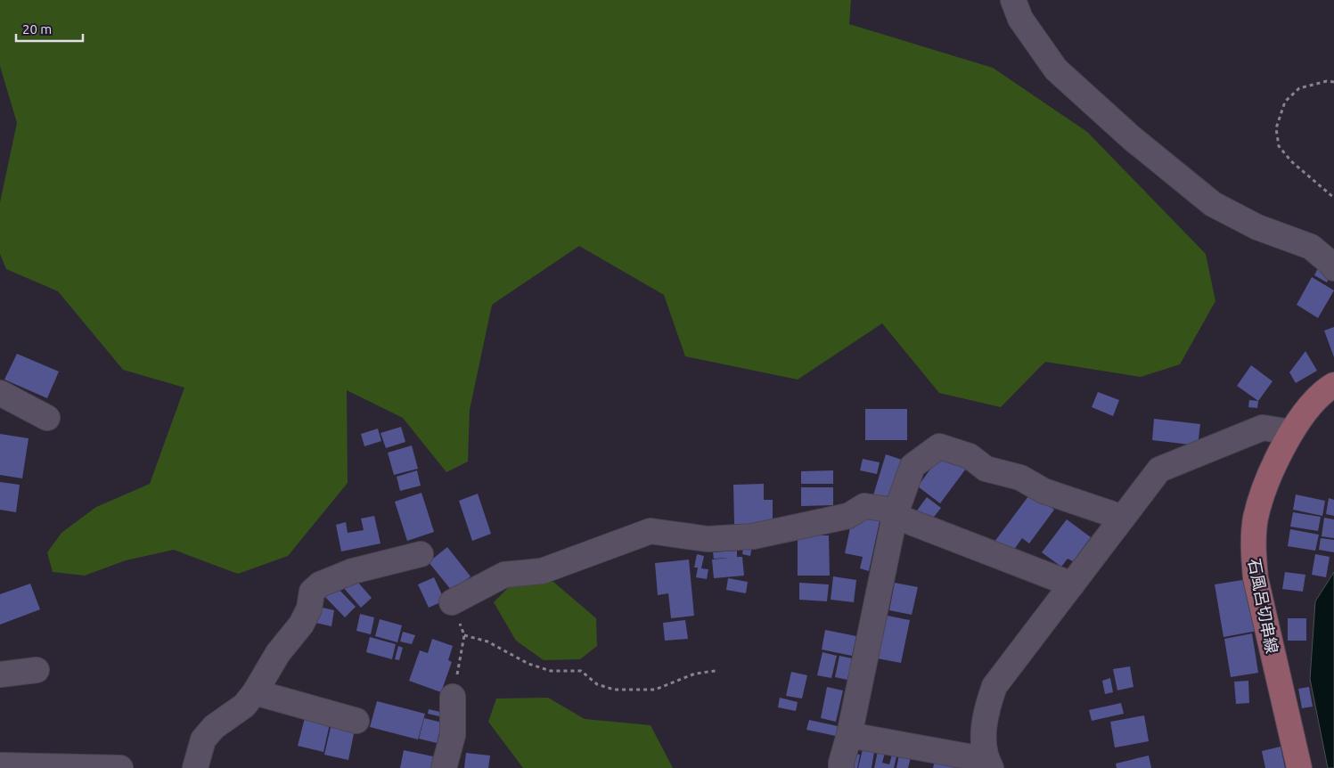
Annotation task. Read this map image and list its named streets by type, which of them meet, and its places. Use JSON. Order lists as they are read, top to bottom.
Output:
{
  "streets": {
    "main road": ["石風呂切串線"]
  },
  "scale_bar": "20 m"
}
